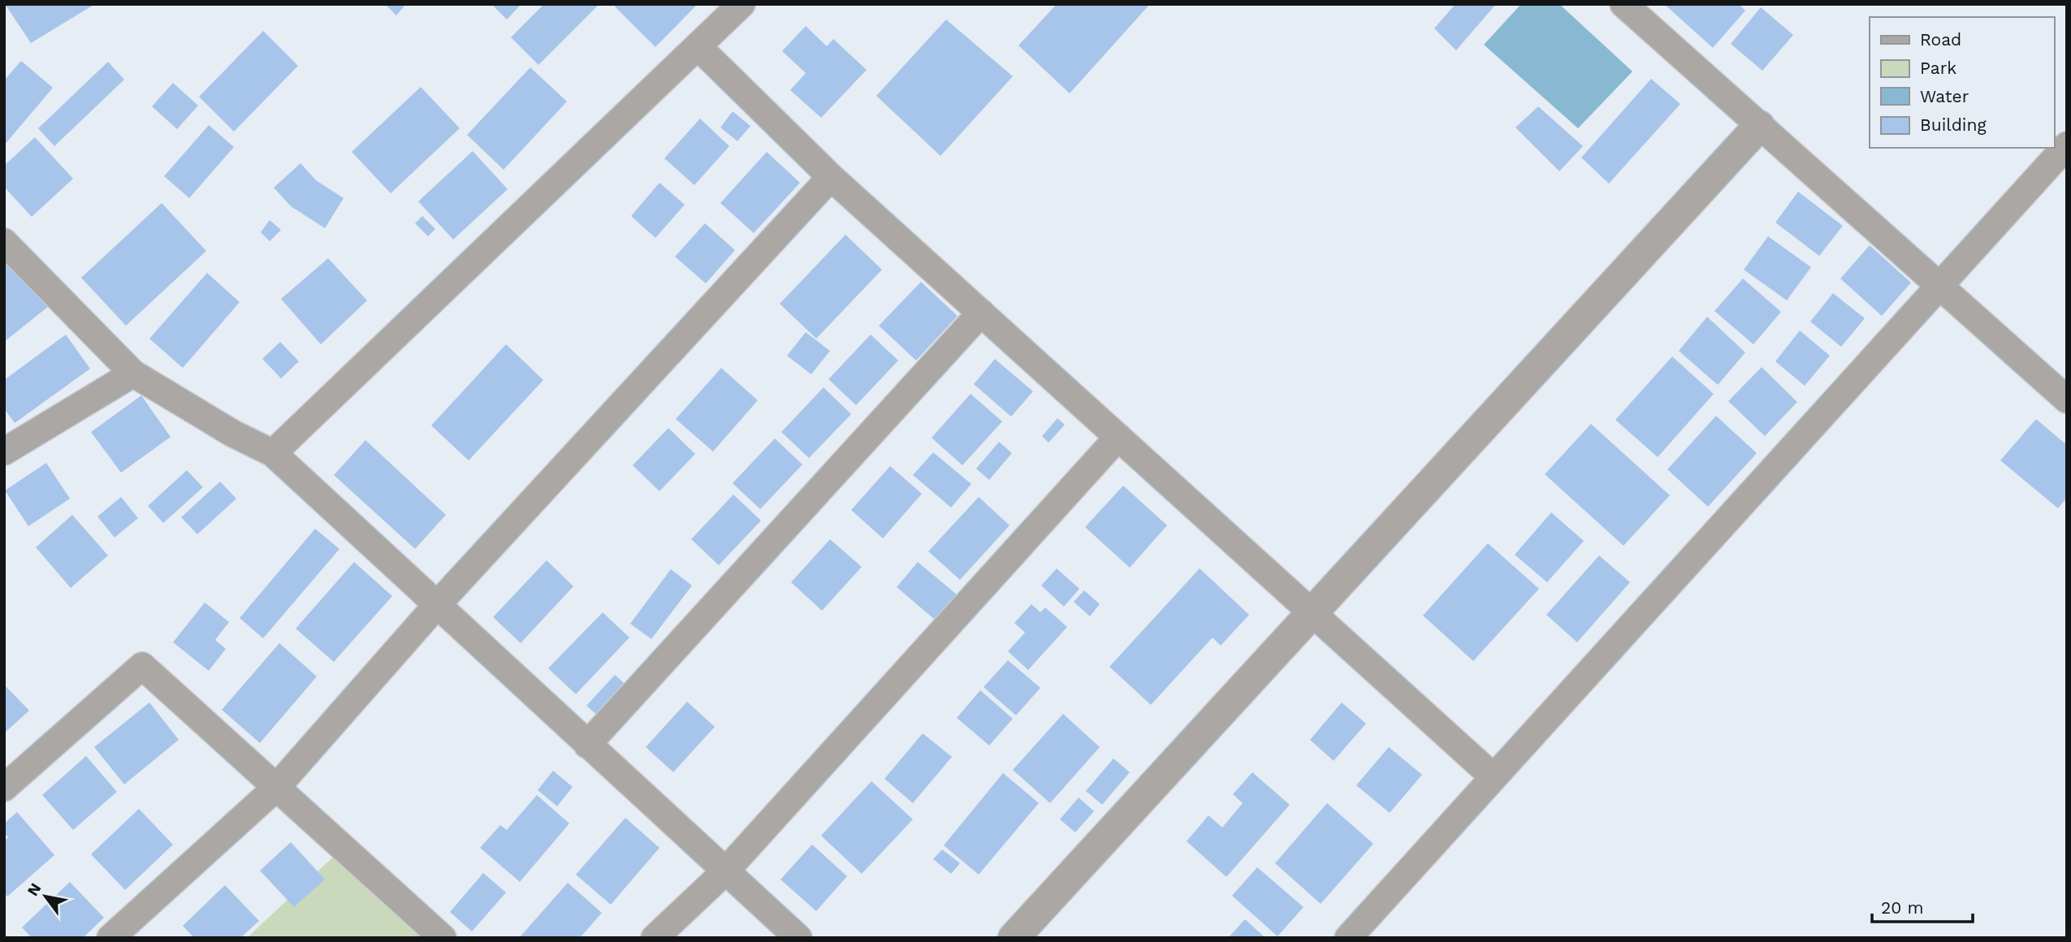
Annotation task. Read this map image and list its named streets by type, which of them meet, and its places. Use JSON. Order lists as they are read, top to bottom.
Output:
{
  "legend": [
    "Road",
    "Park",
    "Water",
    "Building"
  ],
  "scale_bar": "20 m",
  "north": "top left"
}
